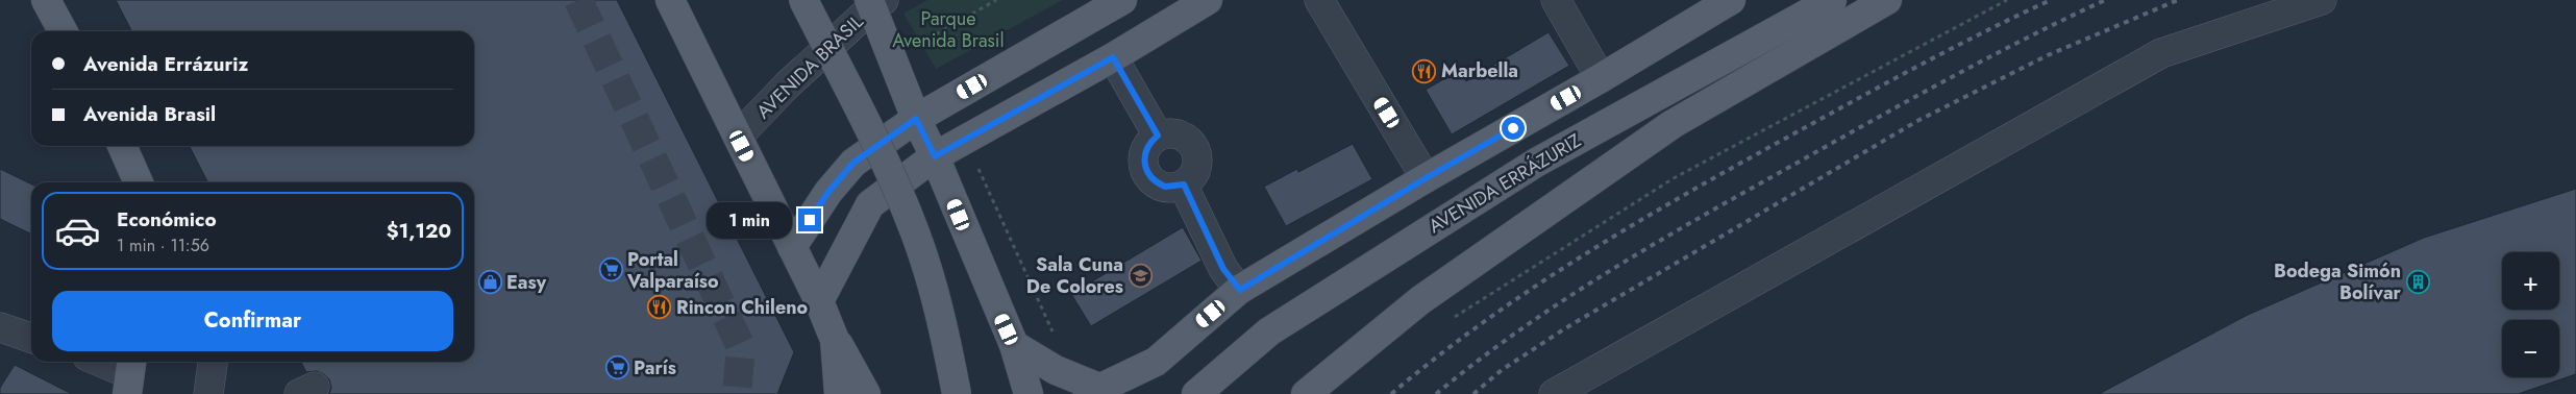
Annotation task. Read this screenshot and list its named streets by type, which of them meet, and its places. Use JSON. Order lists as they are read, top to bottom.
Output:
{
  "streets": {
    "main road": ["AVENIDA ERRÁZURIZ"],
    "street": ["AVENIDA BRASIL"]
  },
  "parks": ["Parque Avenida Brasil"],
  "places": {
    "restaurant": ["Marbella", "Rincon Chileno"],
    "supermarket": ["Portal Valparaíso", "París"],
    "school or university": ["Sala Cuna De Colores"],
    "building": ["Bodega Simón Bolívar"],
    "shop": ["Easy"]
  },
  "page": {
    "banner": ["Avenida Errázuriz", "Avenida Brasil"],
    "list": [
      {
        "name": "Económico",
        "note": "1 min · 11:56",
        "value": "$1,120"
      }
    ],
    "bubble": "1 min",
    "map_buttons": ["+", "−"],
    "buttons": "Confirmar"
  }
}
